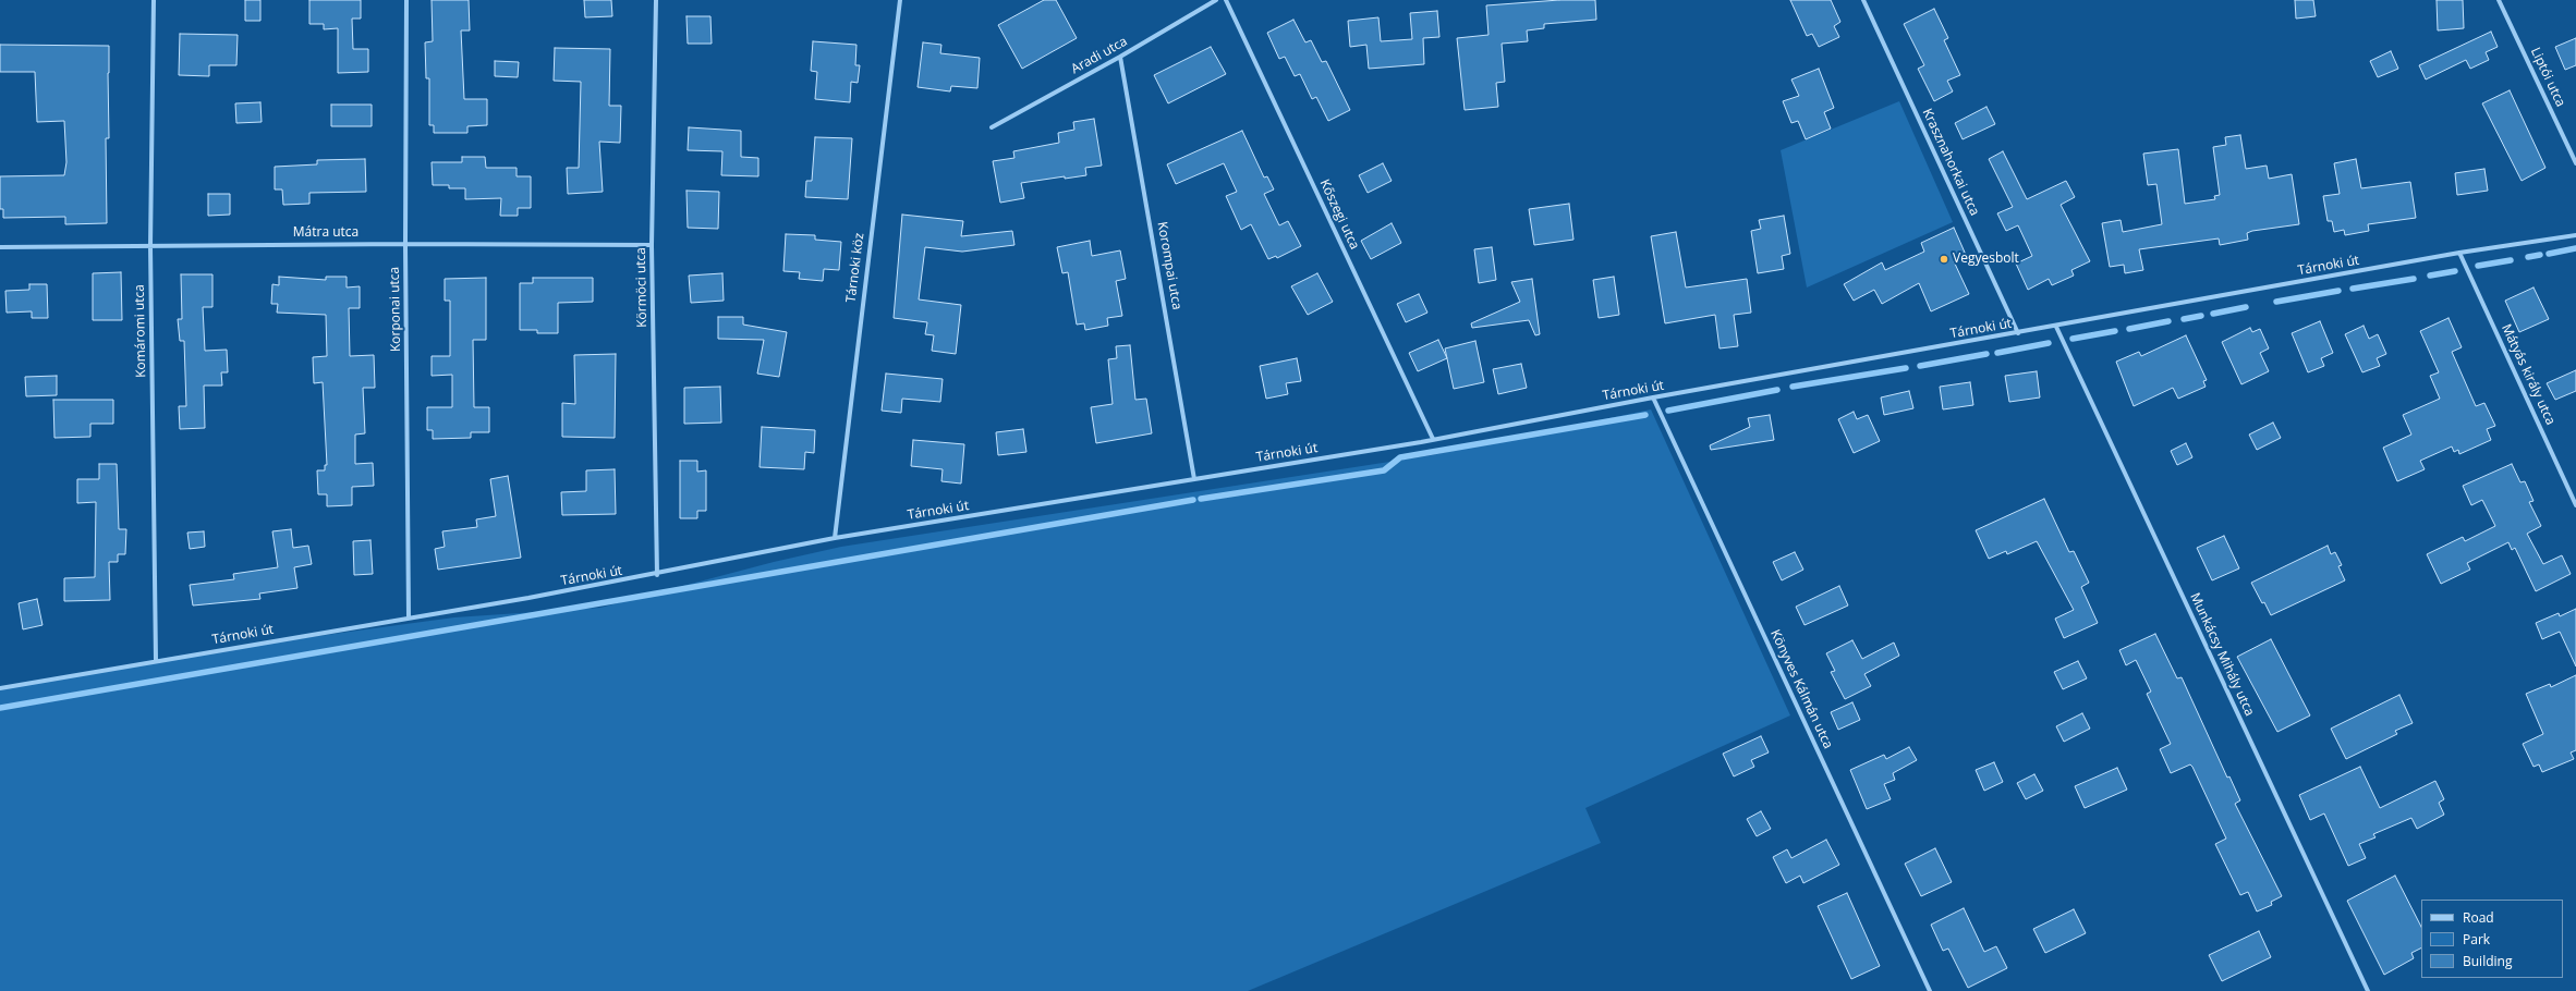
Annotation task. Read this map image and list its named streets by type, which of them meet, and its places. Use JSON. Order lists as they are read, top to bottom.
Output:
{
  "streets": {
    "street": [
      "Aradi utca",
      "Liptói utca",
      "Krasznahorkai utca",
      "Kőszegi utca",
      "Mátra utca",
      "Korompai utca",
      "Tárnoki út",
      "Tárnoki köz",
      "Körmöci utca",
      "Korponai utca",
      "Komáromi utca",
      "Mátyás király utca",
      "Munkácsy Mihály utca",
      "Könyves Kálmán utca"
    ]
  },
  "crossings": [
    ["Aradi utca", "Korompai utca"],
    ["Krasznahorkai utca", "Tárnoki út"],
    ["Kőszegi utca", "Tárnoki út"],
    ["Mátra utca", "Körmöci utca"],
    ["Mátra utca", "Korponai utca"],
    ["Mátra utca", "Komáromi utca"],
    ["Korompai utca", "Tárnoki út"],
    ["Tárnoki út", "Tárnoki köz"],
    ["Tárnoki út", "Körmöci utca"],
    ["Tárnoki út", "Korponai utca"],
    ["Tárnoki út", "Komáromi utca"],
    ["Tárnoki út", "Mátyás király utca"],
    ["Tárnoki út", "Munkácsy Mihály utca"],
    ["Tárnoki út", "Könyves Kálmán utca"]
  ],
  "places": ["Vegyesbolt"],
  "legend": ["Road", "Park", "Building"]
}
